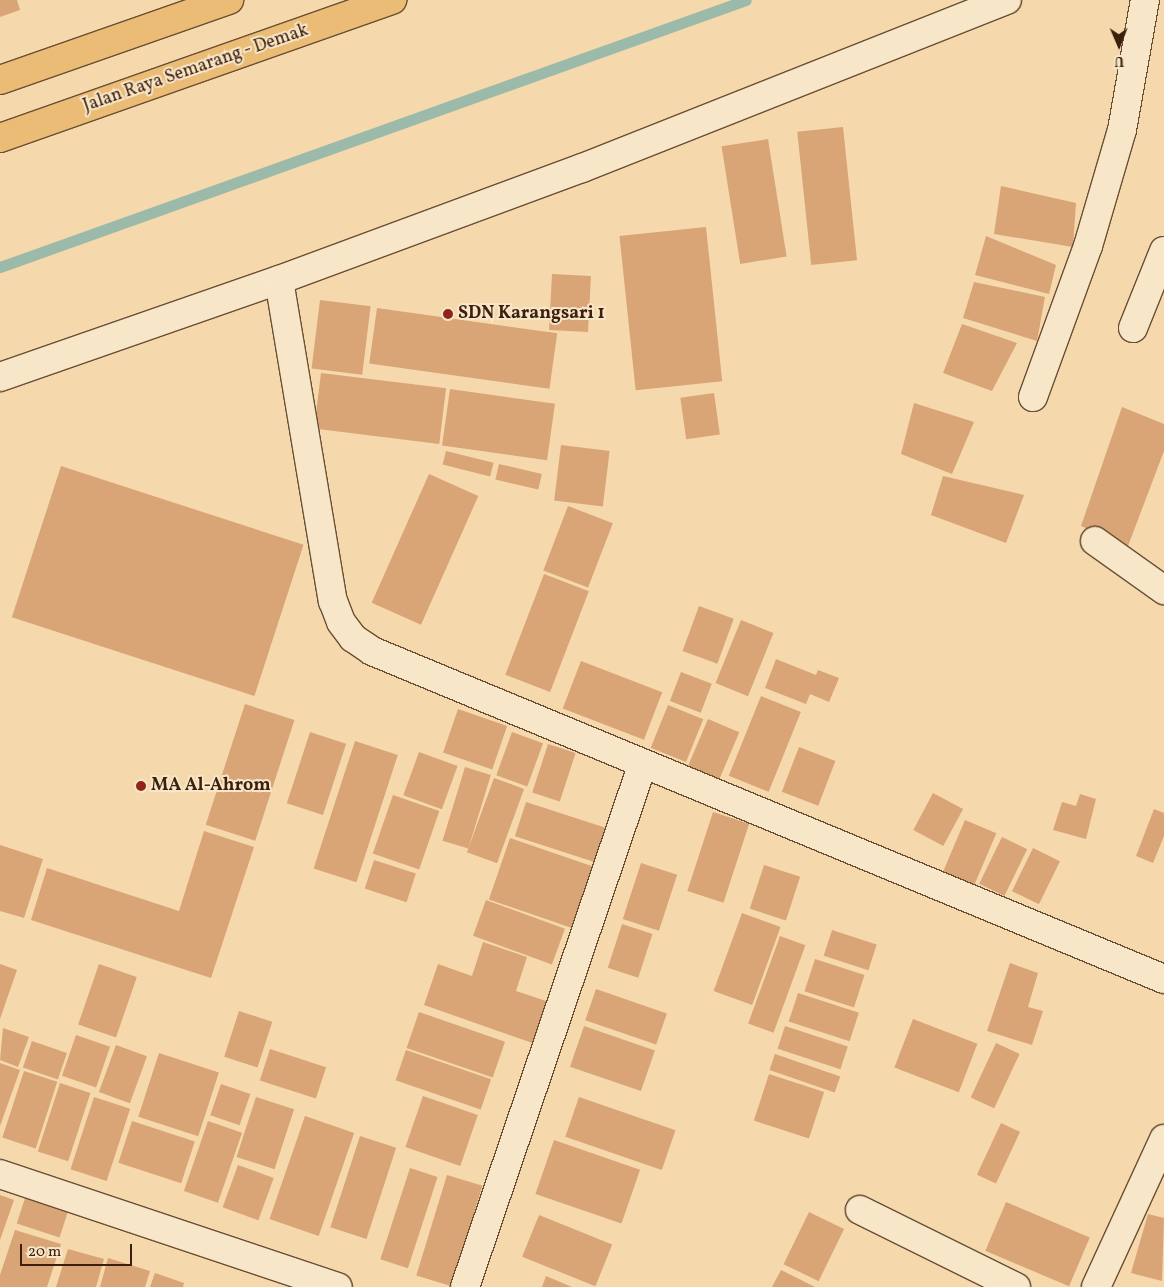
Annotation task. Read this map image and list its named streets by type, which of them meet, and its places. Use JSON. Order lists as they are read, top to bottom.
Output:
{
  "streets": {
    "highway": ["Jalan Raya Semarang - Demak"]
  },
  "places": ["SDN Karangsari 1", "MA Al-Ahrom"],
  "scale_bar": "20 m",
  "north": "bottom"
}
